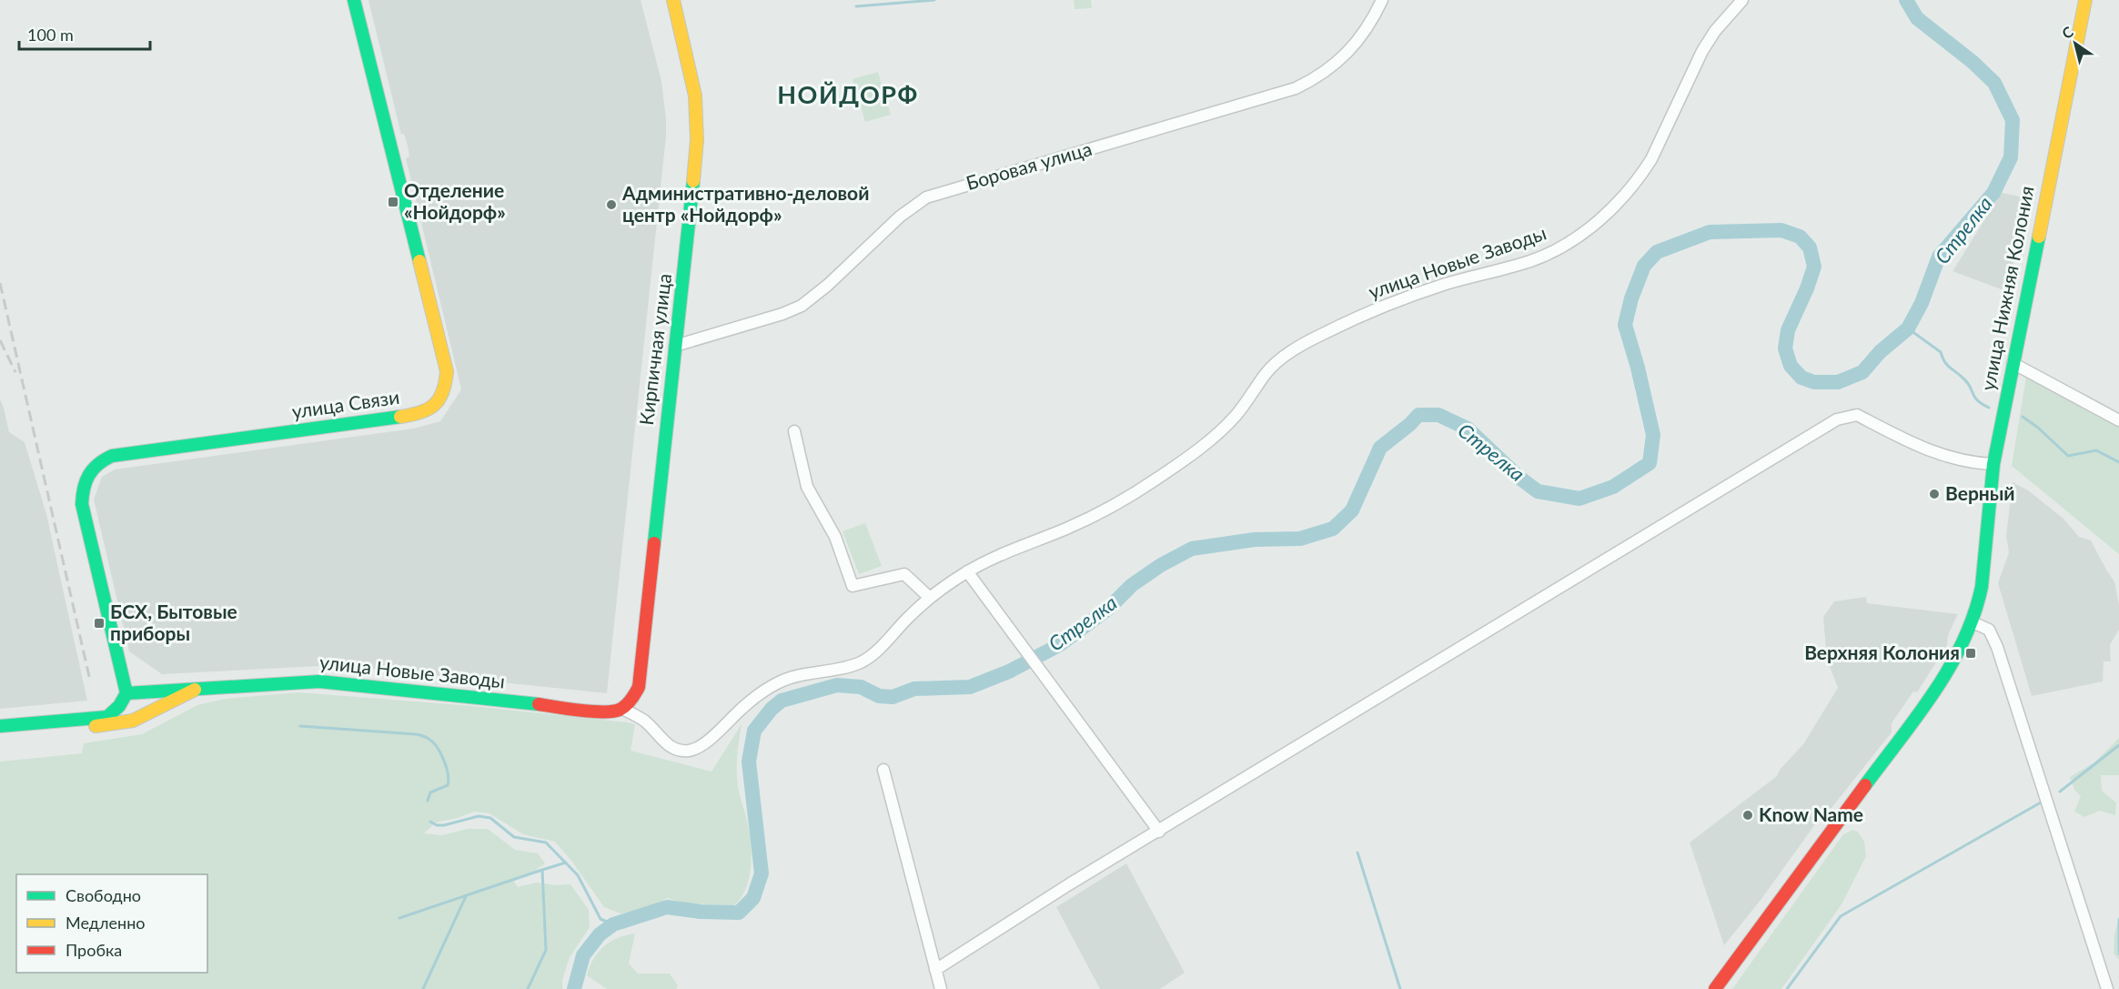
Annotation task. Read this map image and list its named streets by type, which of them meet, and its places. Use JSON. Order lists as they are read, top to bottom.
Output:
{
  "streets": {
    "street": [
      "Боровая улица",
      "улица Новые Заводы",
      "улица Нижняя Колония",
      "Кирпичная улица",
      "улица Связи"
    ]
  },
  "crossings": [
    ["Боровая улица", "Кирпичная улица"],
    ["улица Новые Заводы", "Кирпичная улица"],
    ["улица Новые Заводы", "улица Связи"]
  ],
  "districts": ["НОЙДОРФ"],
  "water": ["Стрелка"],
  "places": {
    "transit": ["Отделение «Нойдорф»", "БСХ, Бытовые приборы", "Верхняя Колония"],
    "other": ["Административно-деловой центр «Нойдорф»", "Верный", "Know Name"]
  },
  "legend": ["Свободно", "Медленно", "Пробка"],
  "scale_bar": "100 m",
  "north": "top left"
}
